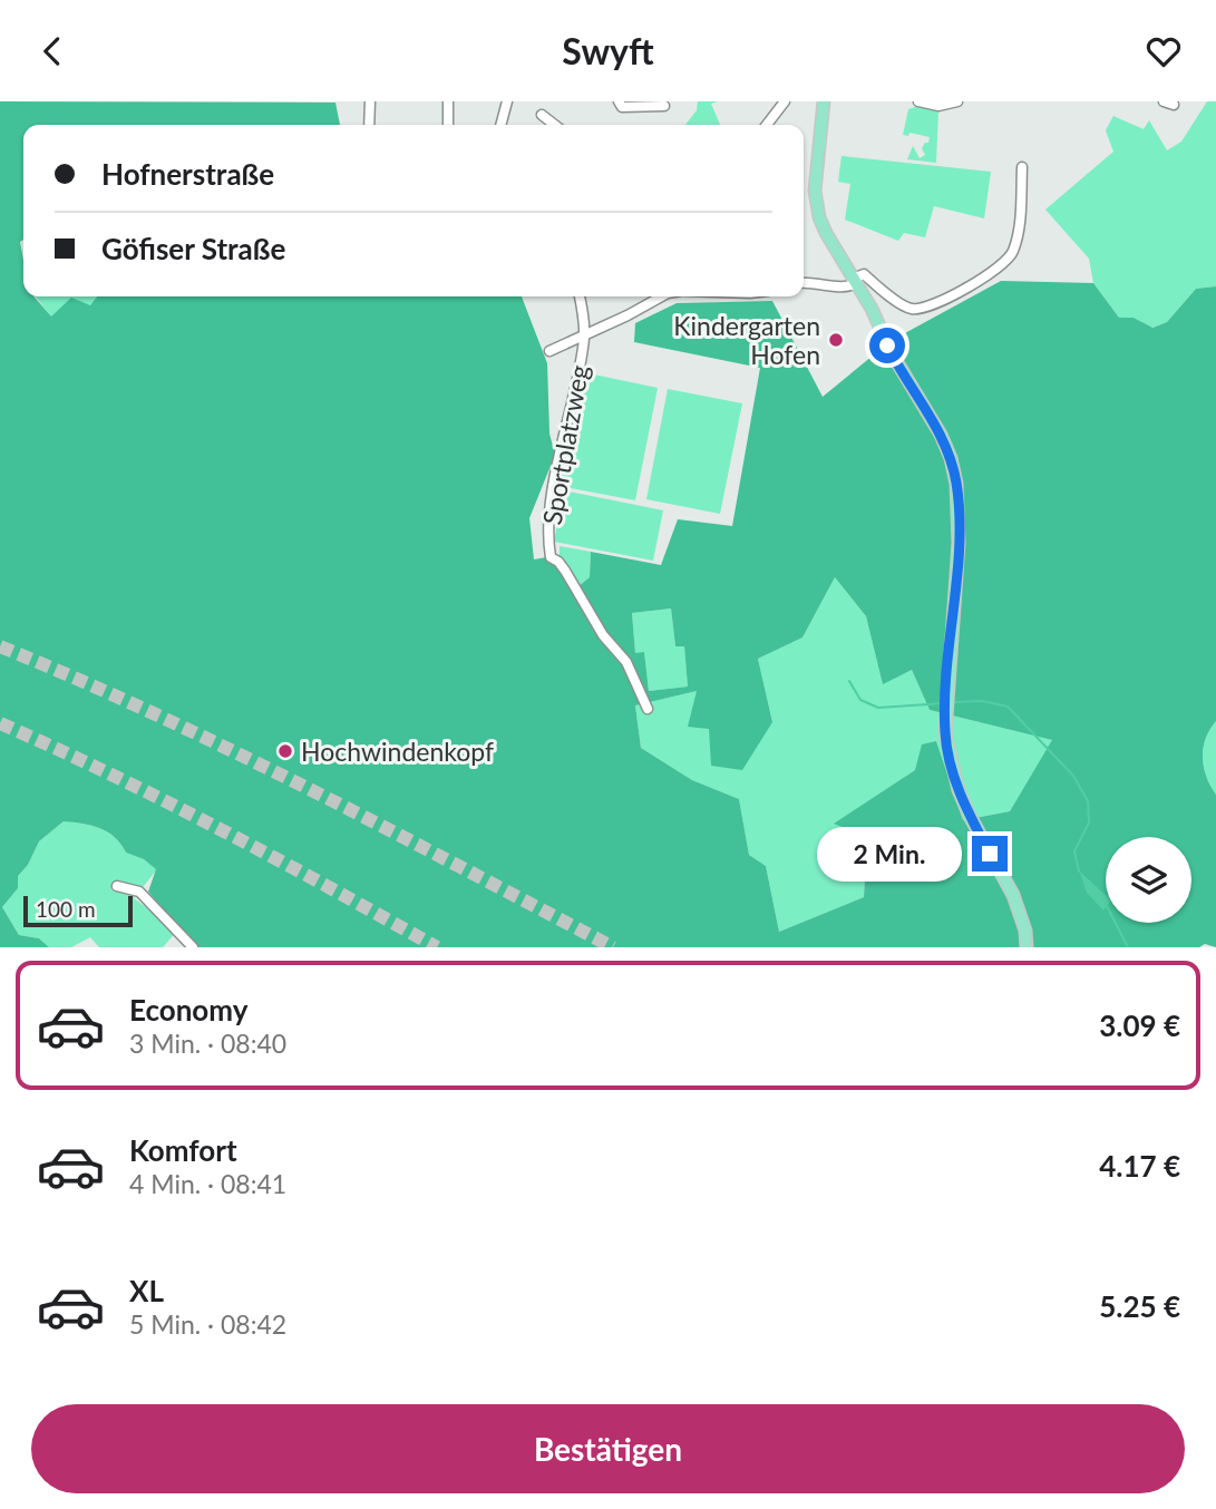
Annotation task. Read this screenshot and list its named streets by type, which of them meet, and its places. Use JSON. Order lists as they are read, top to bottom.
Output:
{
  "streets": {
    "street": ["Sportplatzweg"]
  },
  "places": ["Kindergarten Hofen", "Hochwindenkopf"],
  "scale_bar": "100 m",
  "page": {
    "header": "Swyft",
    "banner": ["Hofnerstraße", "Göfiser Straße"],
    "bubble": "2 Min.",
    "scale": "100 m",
    "list": [
      {
        "name": "Economy",
        "note": "3 Min. · 08:40",
        "value": "3.09 €"
      },
      {
        "name": "Komfort",
        "note": "4 Min. · 08:41",
        "value": "4.17 €"
      },
      {
        "name": "XL",
        "note": "5 Min. · 08:42",
        "value": "5.25 €"
      }
    ],
    "buttons": "Bestätigen"
  }
}
